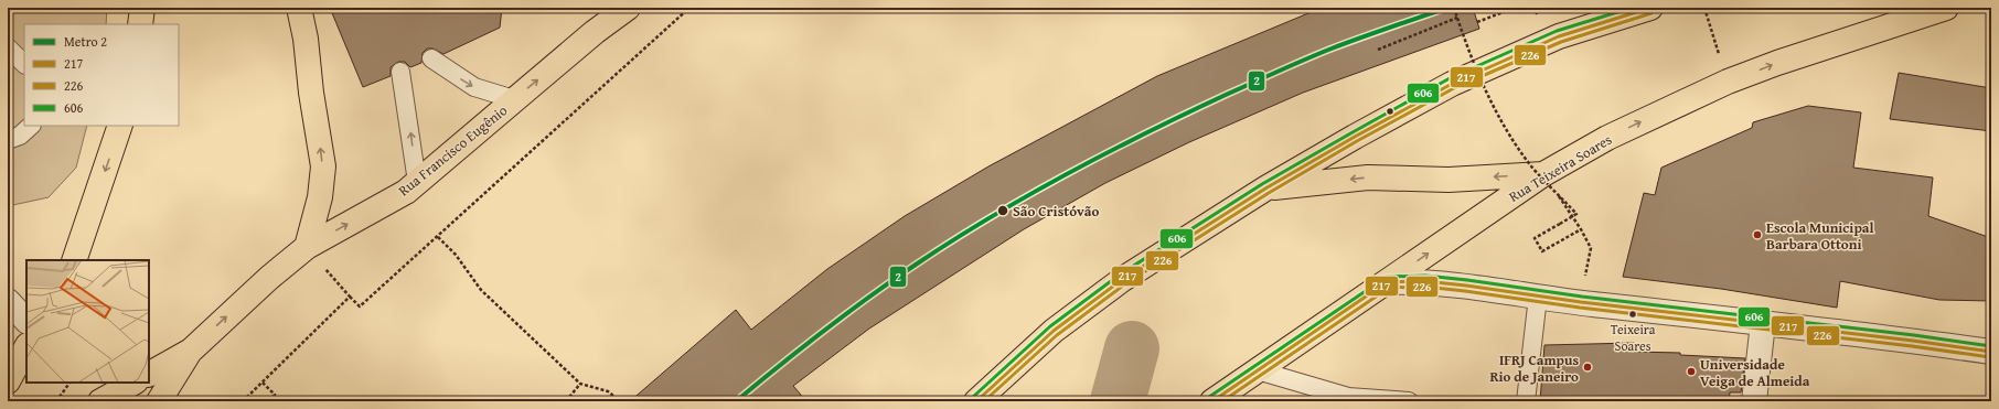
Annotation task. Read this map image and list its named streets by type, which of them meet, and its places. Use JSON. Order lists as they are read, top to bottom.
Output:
{
  "streets": {
    "main road": ["Rua Francisco Eugênio", "Rua Teixeira Soares"]
  },
  "one_way": ["Rua Francisco Eugênio"],
  "places": [
    "São Cristóvão",
    "Escola Municipal Barbara Ottoni",
    "Teixeira Soares",
    "IFRJ Campus Rio de Janeiro",
    "Universidade Veiga de Almeida"
  ],
  "lines": [
    "metro line 2",
    "transit line 217",
    "transit line 606",
    "transit line 226"
  ],
  "legend": [
    "Metro 2",
    "217",
    "226",
    "606"
  ]
}
